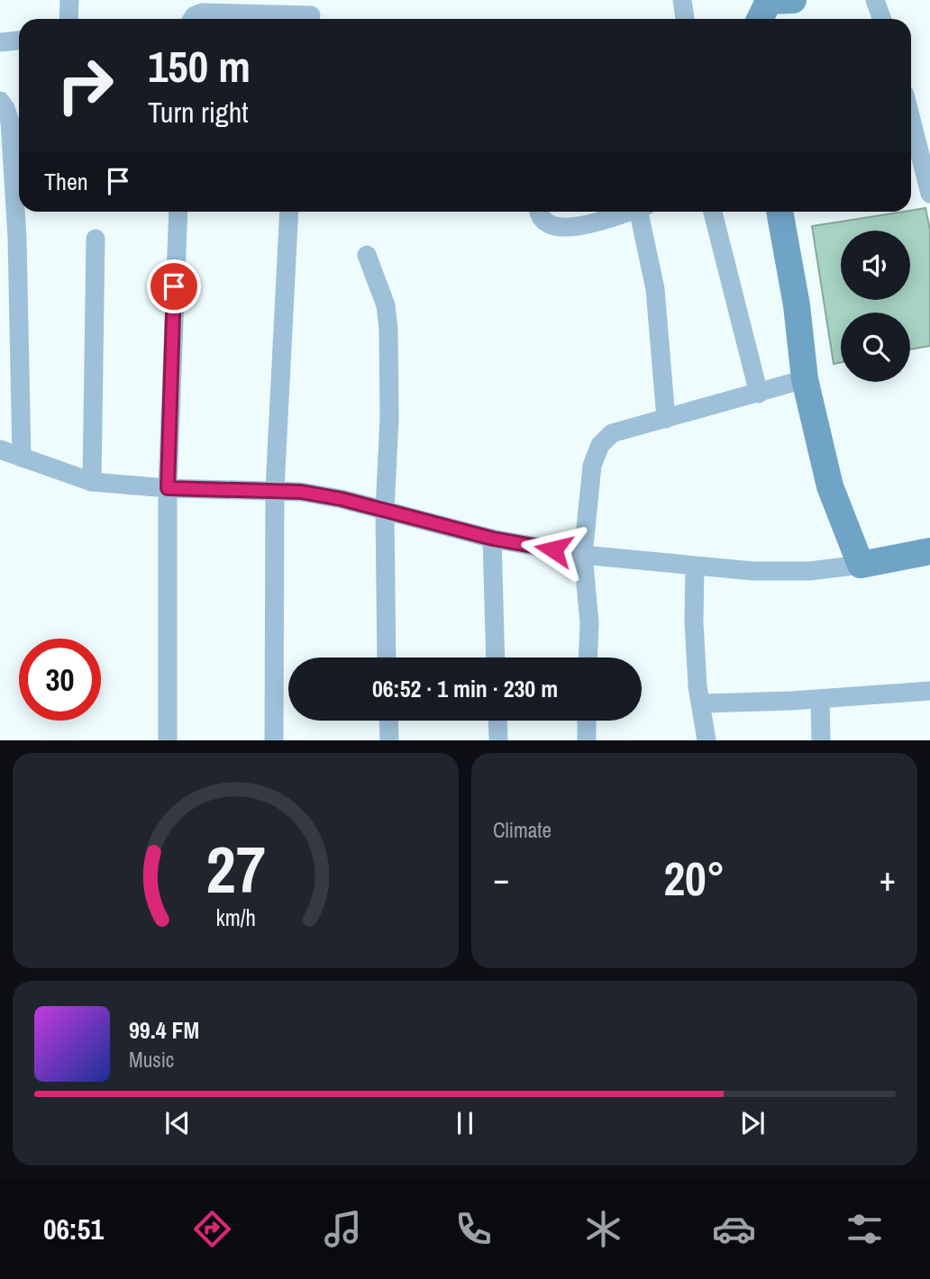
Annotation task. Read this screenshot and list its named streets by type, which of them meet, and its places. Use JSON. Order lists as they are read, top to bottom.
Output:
{
  "page": {
    "turn": ["150 m", "Turn right"],
    "then": "Then",
    "limit": "30",
    "trip": "06:52 · 1 min · 230 m",
    "tile": "Climate",
    "heat": ["−", "20°", "+"],
    "song": ["99.4 FM", "Music"],
    "tabs": "06:51",
    "gauge": ["27", "km/h"]
  }
}
